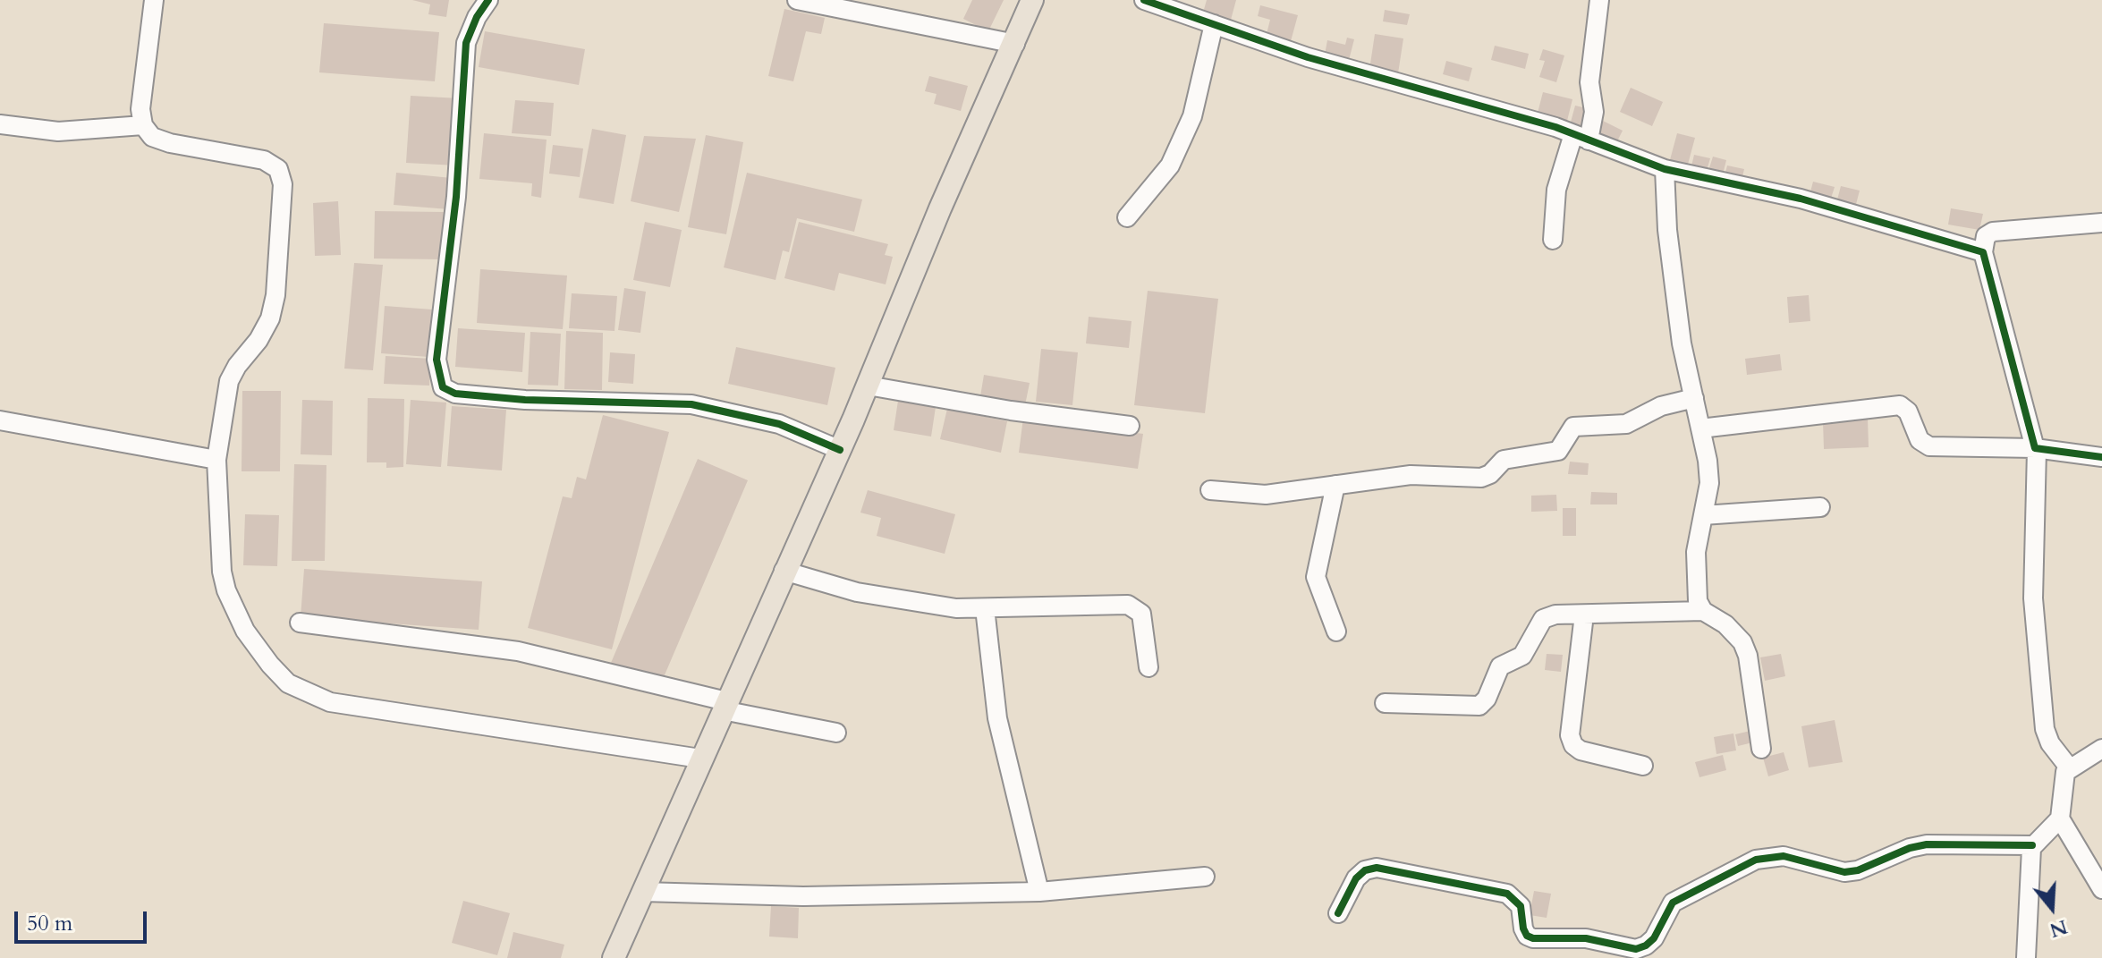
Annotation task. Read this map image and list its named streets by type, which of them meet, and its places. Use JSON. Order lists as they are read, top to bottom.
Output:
{
  "scale_bar": "50 m",
  "north": "bottom"
}
